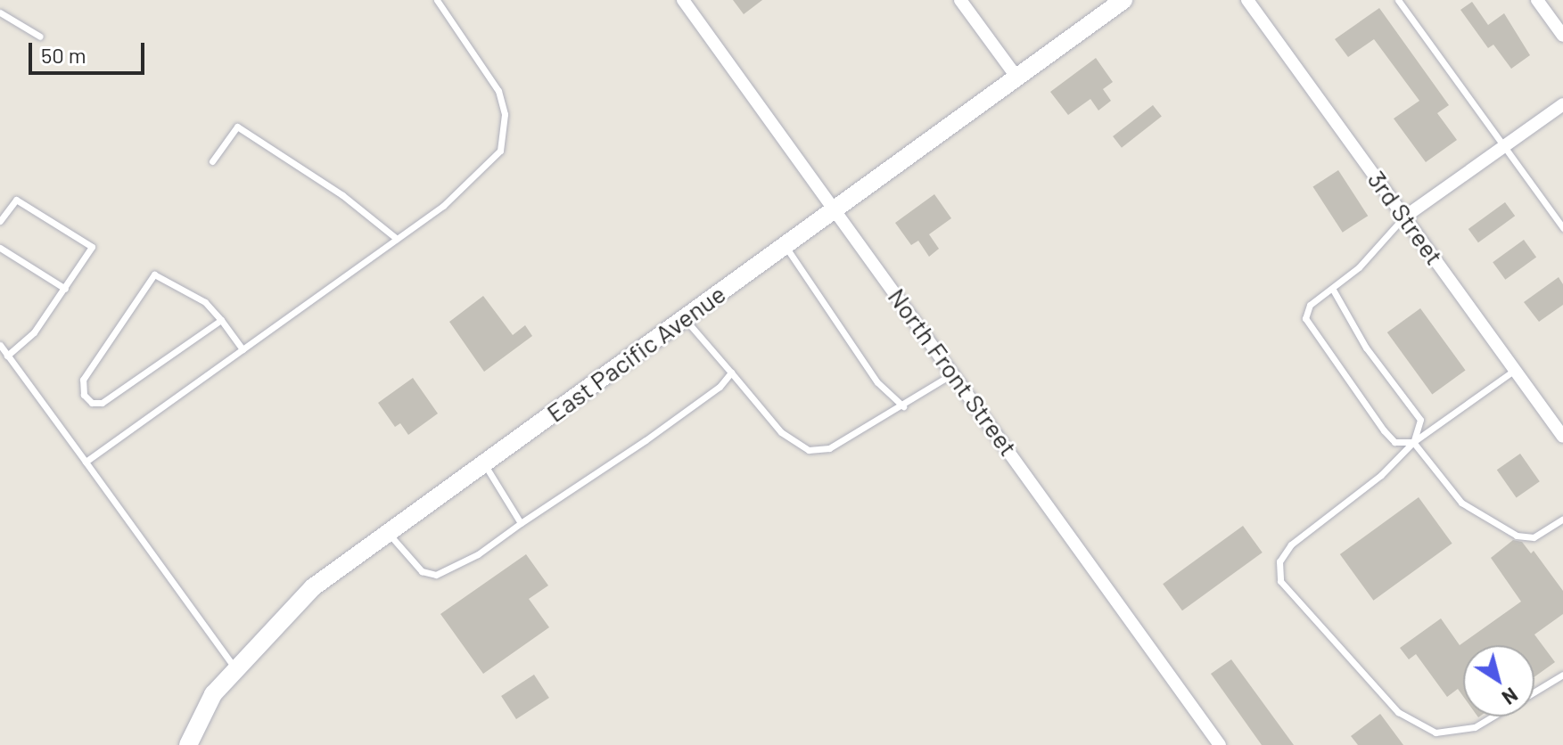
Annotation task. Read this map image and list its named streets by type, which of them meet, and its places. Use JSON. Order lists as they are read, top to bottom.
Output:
{
  "streets": {
    "main road": ["East Pacific Avenue"],
    "street": ["3rd Street", "North Front Street"]
  },
  "crossings": [
    ["East Pacific Avenue", "North Front Street"]
  ],
  "scale_bar": "50 m",
  "north": "bottom right"
}
